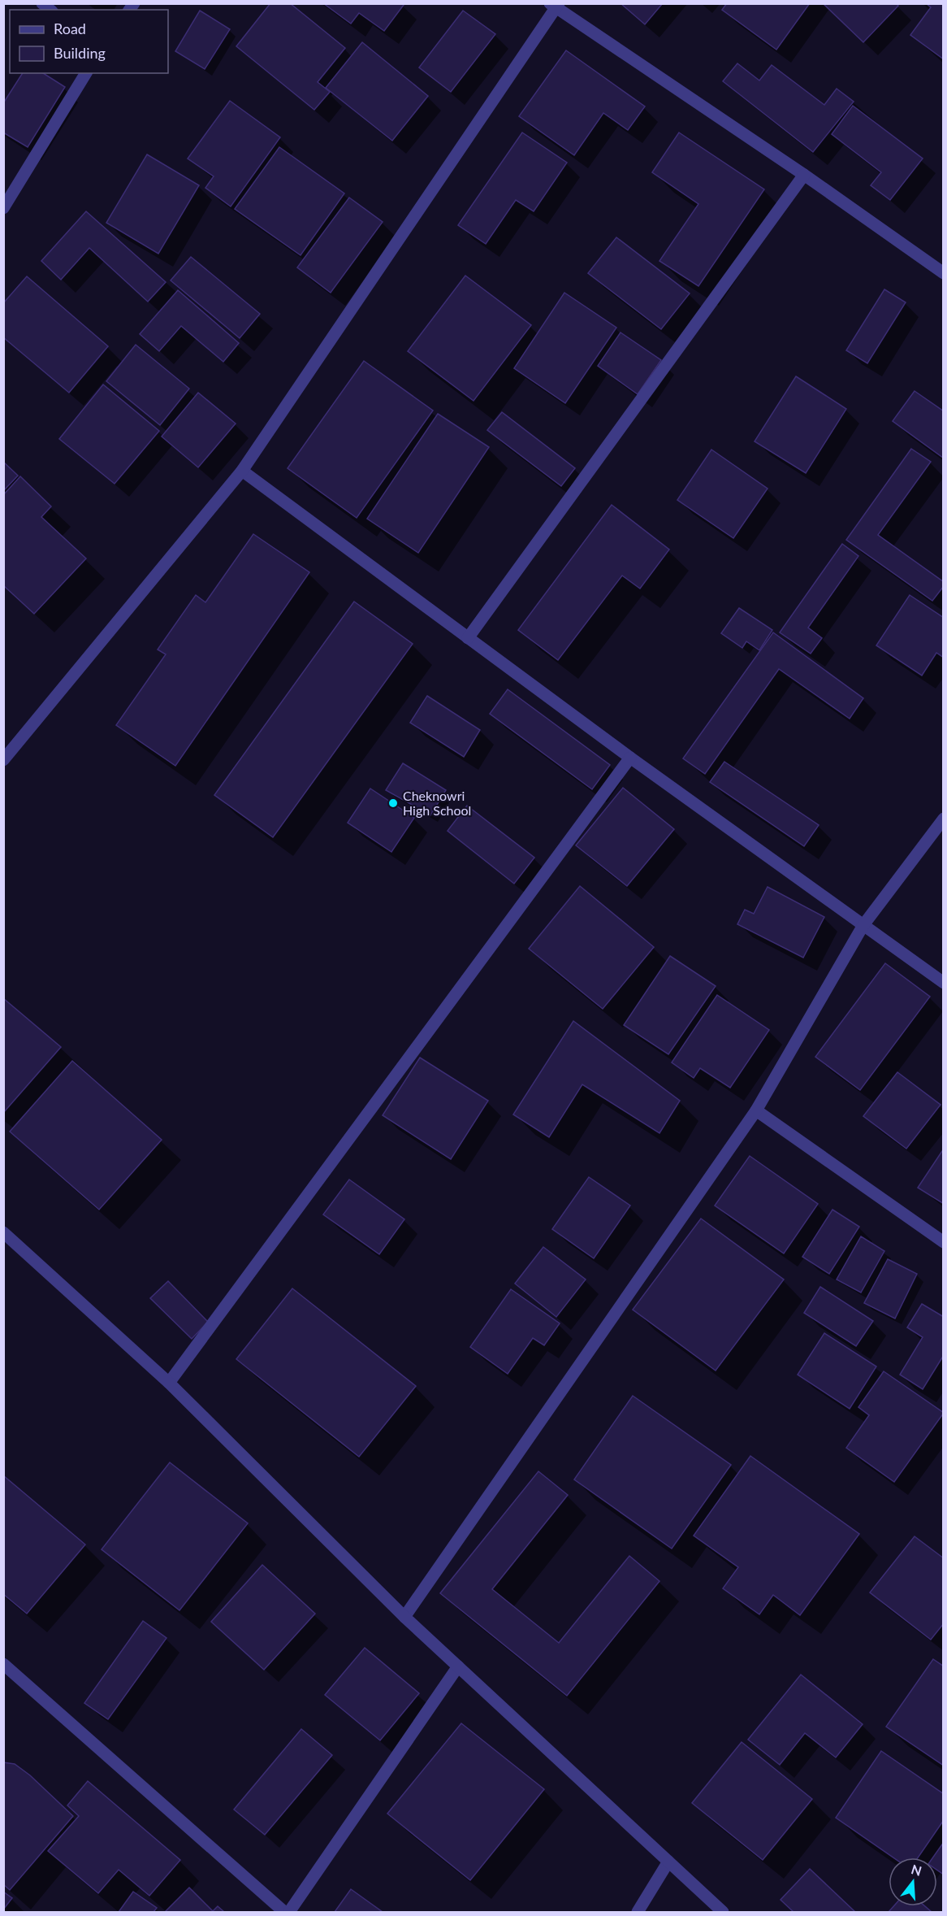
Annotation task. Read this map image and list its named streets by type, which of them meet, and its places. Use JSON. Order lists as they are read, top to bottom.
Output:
{
  "places": ["Cheknowri High School"],
  "legend": ["Road", "Building"],
  "north": "top"
}
